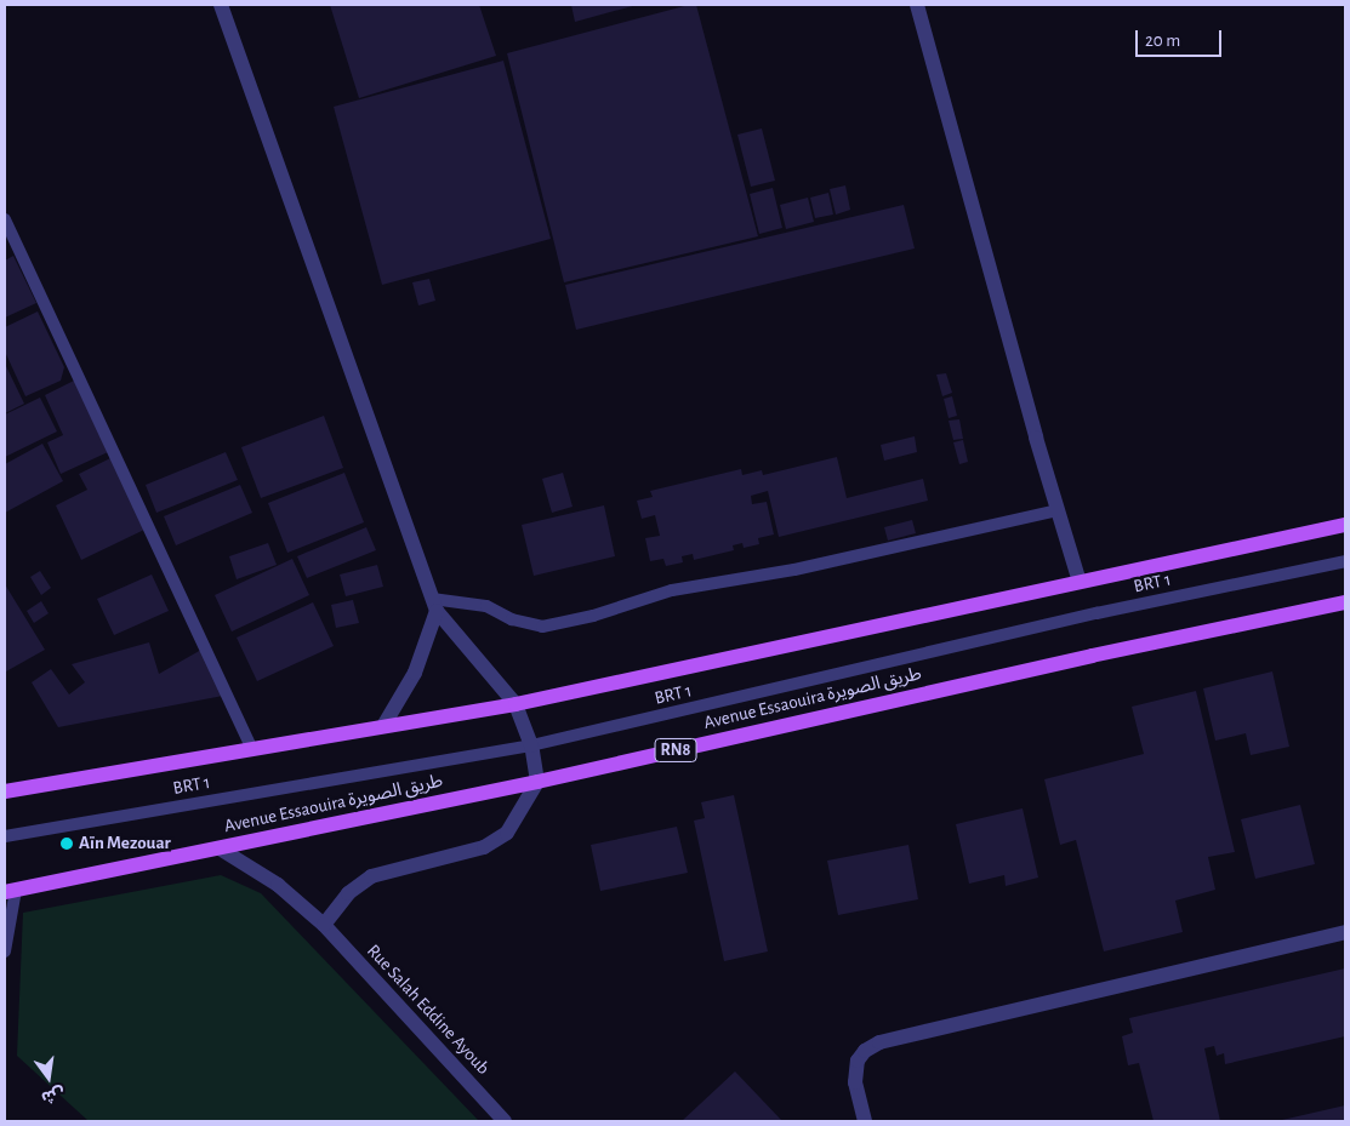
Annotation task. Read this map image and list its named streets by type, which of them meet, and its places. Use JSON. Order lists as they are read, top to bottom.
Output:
{
  "streets": {
    "main road": ["Avenue Essaouira طريق الصويرة", "RN8"],
    "street": ["Rue Salah Eddine Ayoub"],
    "lane": ["BRT 1"]
  },
  "crossings": [
    ["Avenue Essaouira طريق الصويرة", "Rue Salah Eddine Ayoub"]
  ],
  "places": ["Aïn Mezouar"],
  "scale_bar": "20 m",
  "north": "bottom"
}
